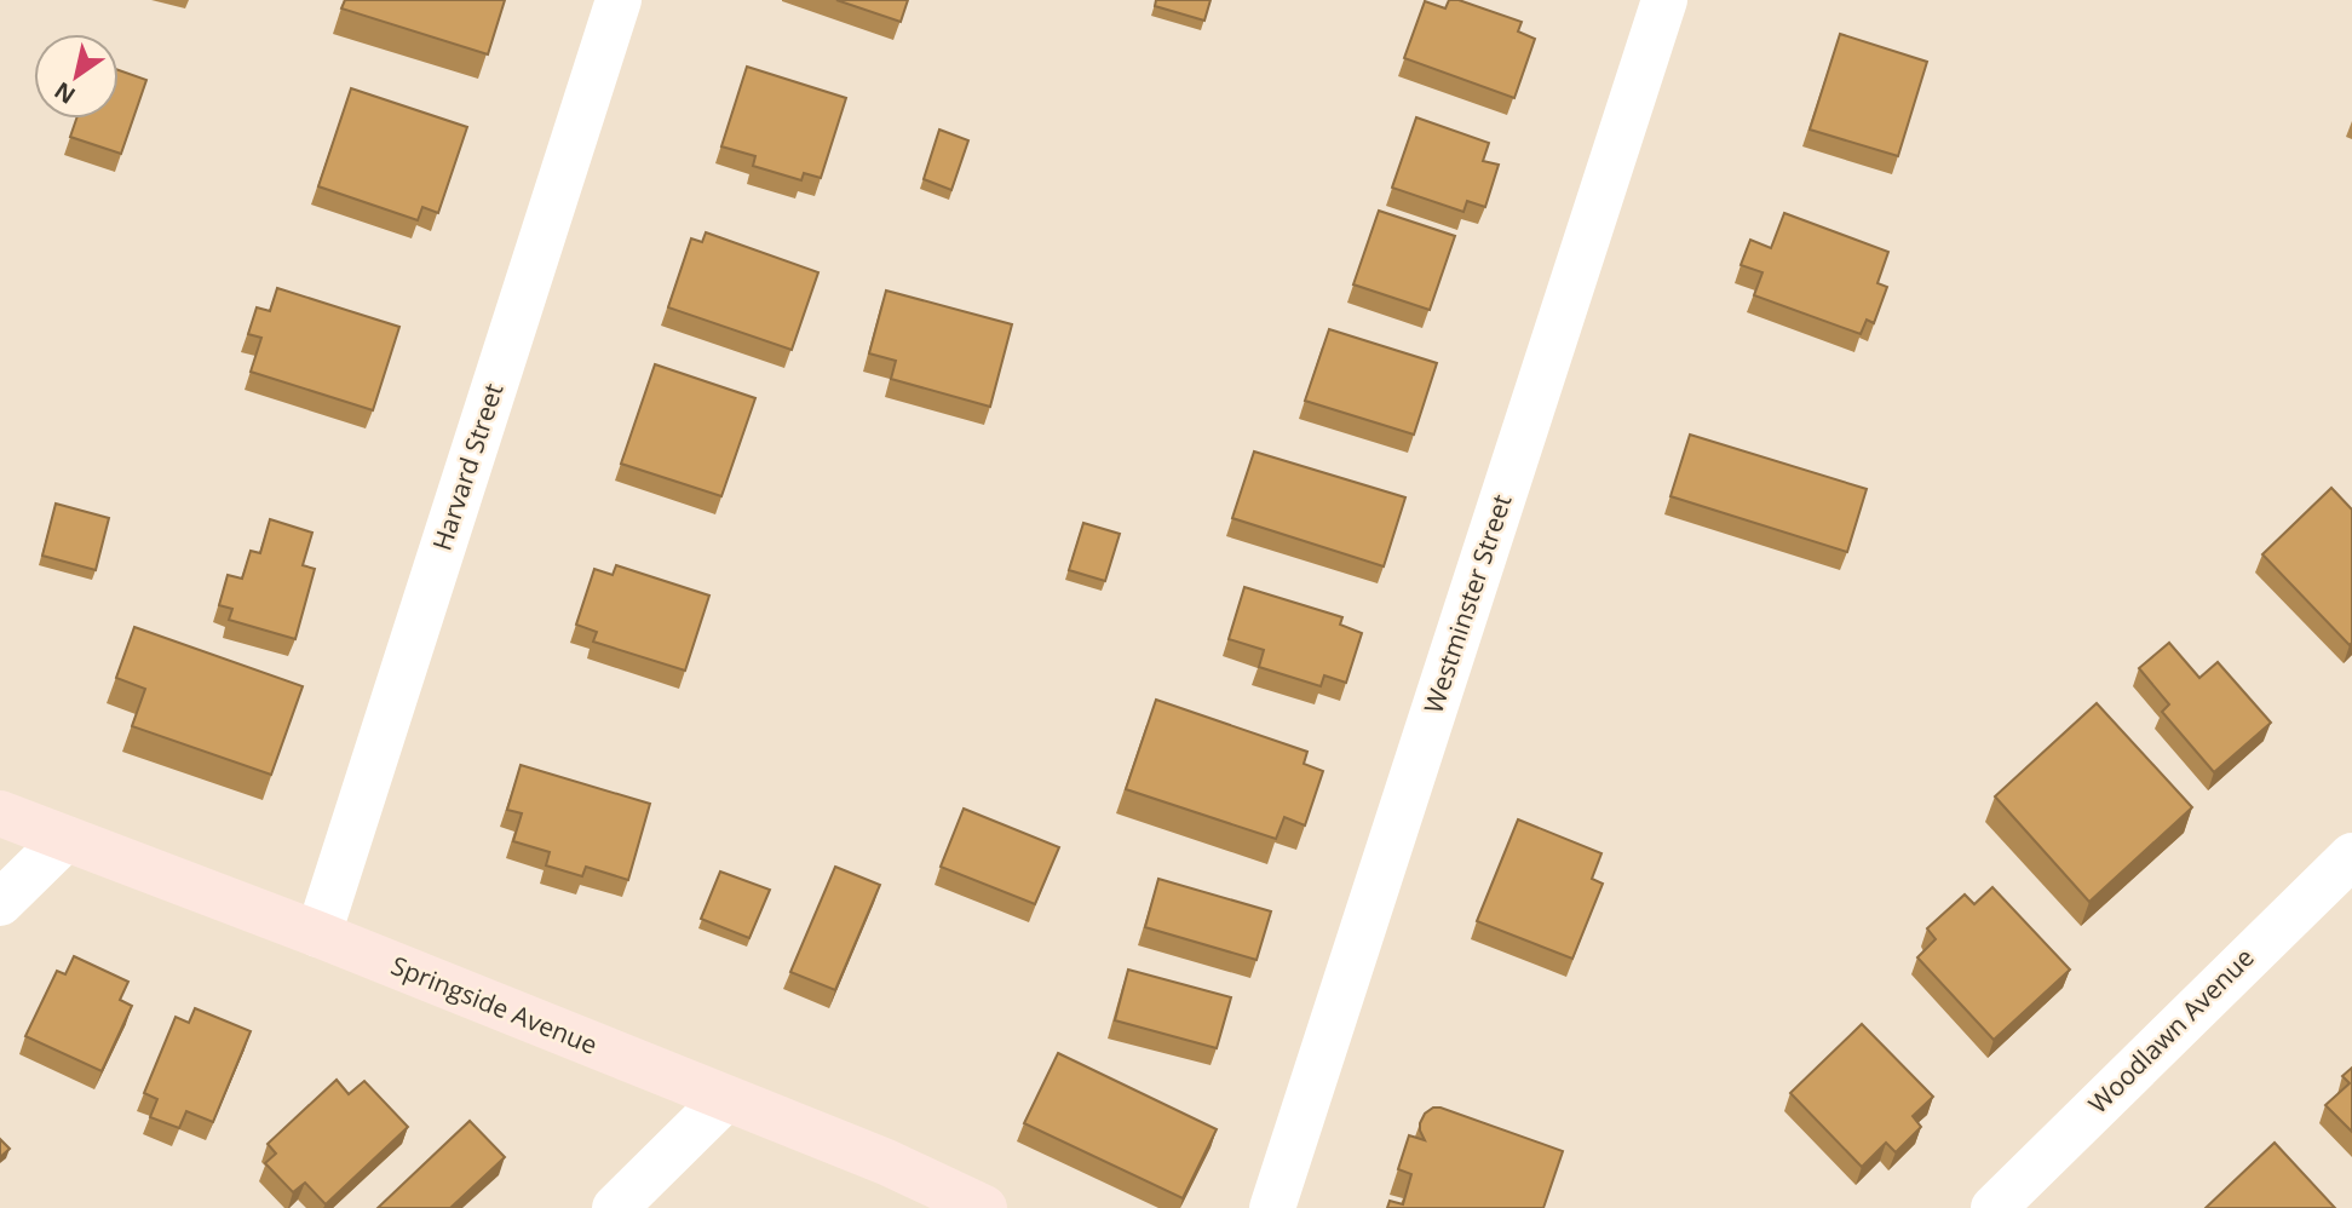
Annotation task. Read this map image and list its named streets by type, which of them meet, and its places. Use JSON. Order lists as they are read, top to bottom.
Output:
{
  "streets": {
    "street": [
      "Harvard Street",
      "Westminster Street",
      "Springside Avenue",
      "Woodlawn Avenue"
    ]
  },
  "crossings": [
    ["Harvard Street", "Springside Avenue"]
  ],
  "north": "bottom left"
}
